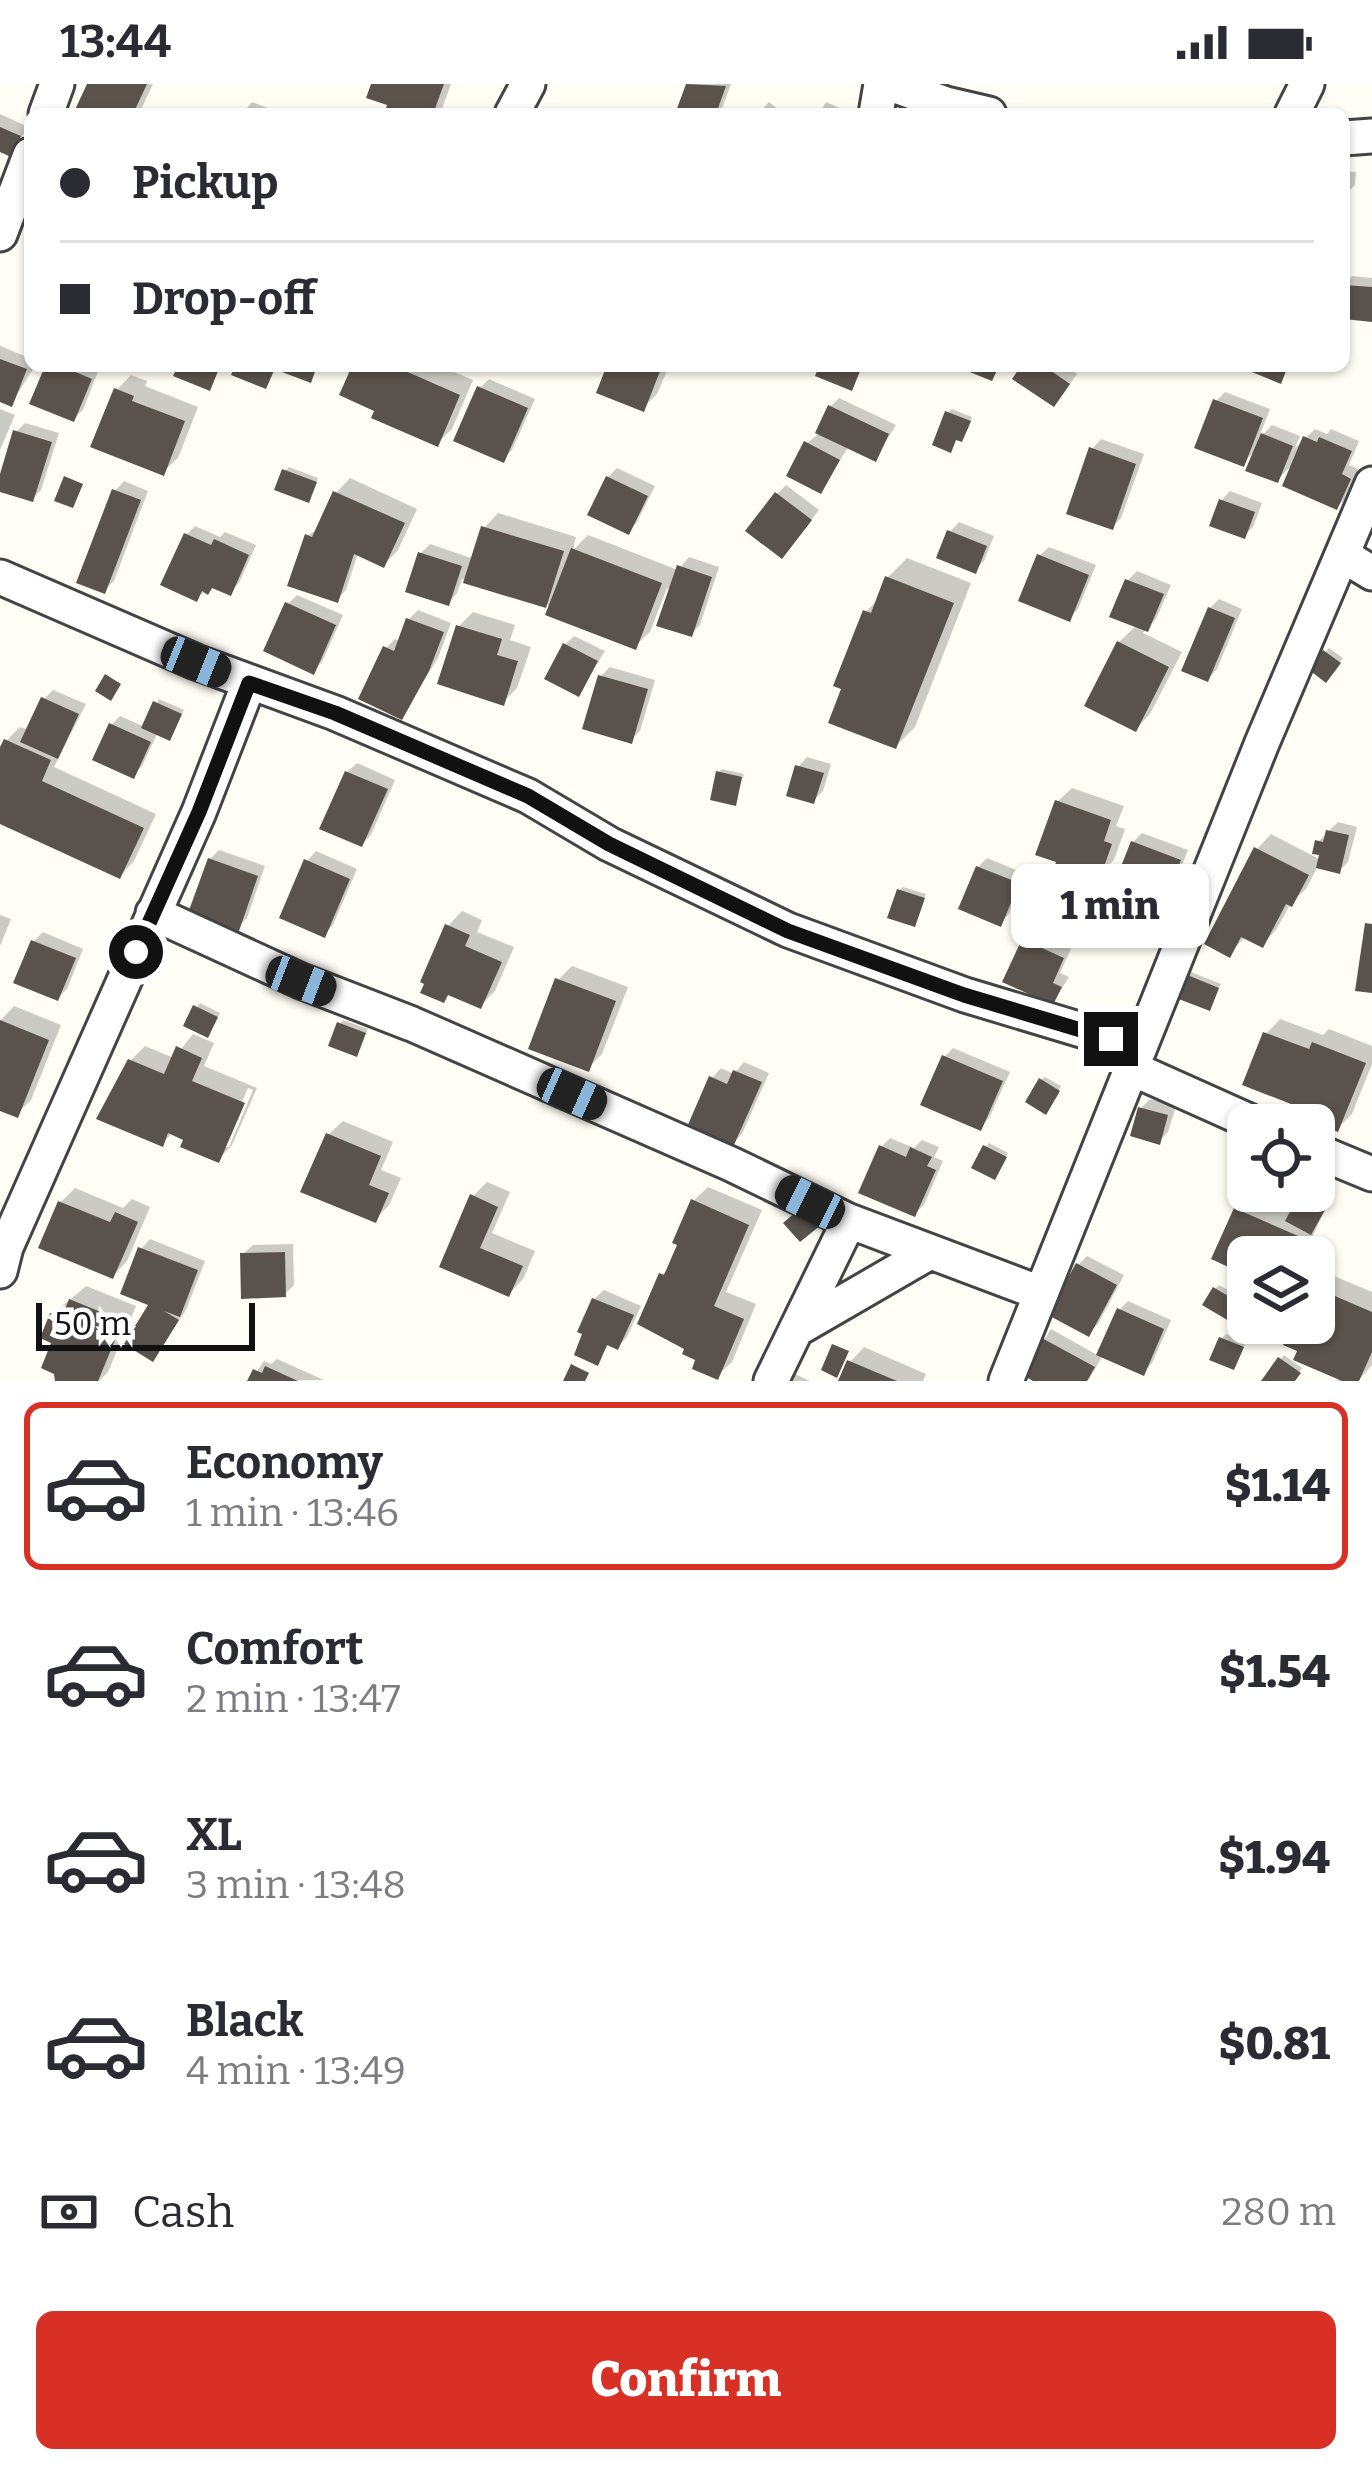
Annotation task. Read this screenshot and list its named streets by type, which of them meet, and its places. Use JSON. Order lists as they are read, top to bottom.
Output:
{
  "scale_bar": "50 m",
  "page": {
    "status": "13:44",
    "banner": ["Pickup", "Drop-off"],
    "bubble": "1 min",
    "scale": "50 m",
    "list": [
      {
        "name": "Economy",
        "note": "1 min · 13:46",
        "value": "$1.14"
      },
      {
        "name": "Comfort",
        "note": "2 min · 13:47",
        "value": "$1.54"
      },
      {
        "name": "XL",
        "note": "3 min · 13:48",
        "value": "$1.94"
      },
      {
        "name": "Black",
        "note": "4 min · 13:49",
        "value": "$0.81"
      }
    ],
    "pay": ["Cash", "280 m"],
    "buttons": "Confirm"
  }
}
